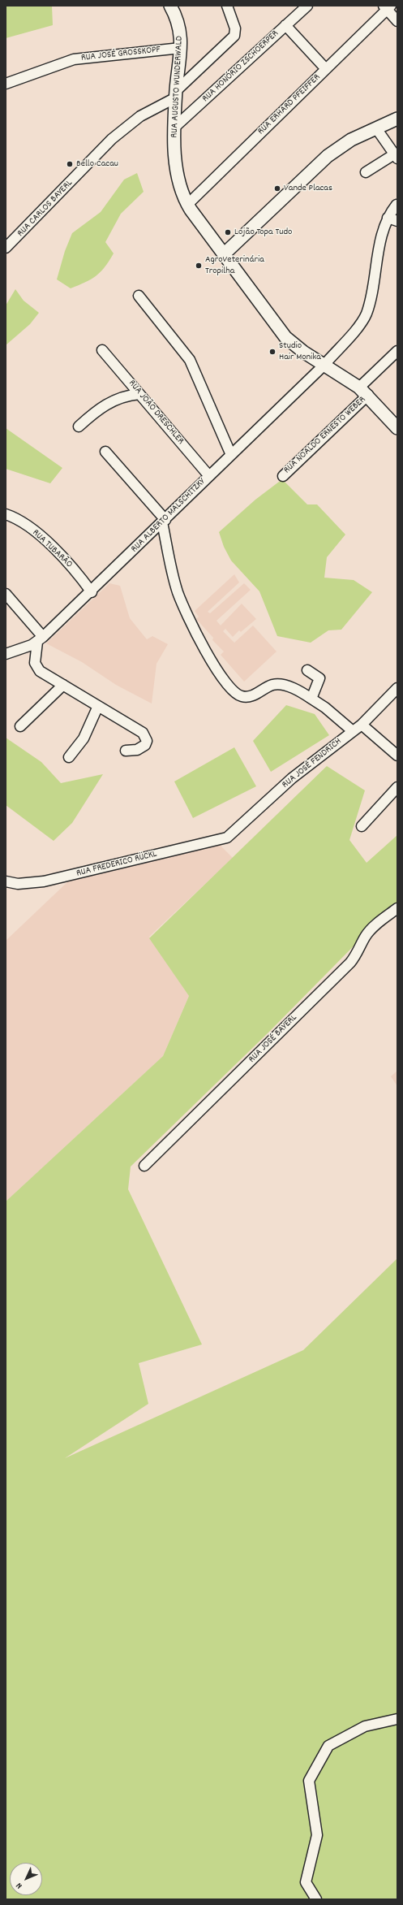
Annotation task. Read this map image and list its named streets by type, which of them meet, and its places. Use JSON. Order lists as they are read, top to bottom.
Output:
{
  "streets": {
    "main road": ["RUA AUGUSTO WUNDERWALD"],
    "street": [
      "RUA JOSÉ GROSSKOPF",
      "RUA HONÓRIO ZSCHOERPER",
      "RUA ERHARD PFEIFFER",
      "RUA CARLOS BAYERL",
      "RUA JOÃO DRESCHLER",
      "RUA NOALDO ERNESTO WEBER",
      "RUA ALBERTO MALSCHITZKY",
      "RUA TUBARÃO",
      "RUA JOSÉ FENDRICH",
      "RUA FREDERICO RÜCKL",
      "RUA JOSÉ BAYERL"
    ]
  },
  "crossings": [
    ["RUA JOSÉ GROSSKOPF", "RUA AUGUSTO WUNDERWALD"],
    ["RUA HONÓRIO ZSCHOERPER", "RUA AUGUSTO WUNDERWALD"],
    ["RUA AUGUSTO WUNDERWALD", "RUA ERHARD PFEIFFER"],
    ["RUA AUGUSTO WUNDERWALD", "RUA CARLOS BAYERL"],
    ["RUA AUGUSTO WUNDERWALD", "RUA NOALDO ERNESTO WEBER"],
    ["RUA AUGUSTO WUNDERWALD", "RUA ALBERTO MALSCHITZKY"],
    ["RUA JOÃO DRESCHLER", "RUA ALBERTO MALSCHITZKY"],
    ["RUA ALBERTO MALSCHITZKY", "RUA TUBARÃO"],
    ["RUA JOSÉ FENDRICH", "RUA FREDERICO RÜCKL"]
  ],
  "places": [
    "Bello Cacau",
    "Vande Placas",
    "Lojão Topa Tudo",
    "AgroVeterinária Tropilha",
    "Studio Hair Monika"
  ],
  "north": "bottom left"
}
